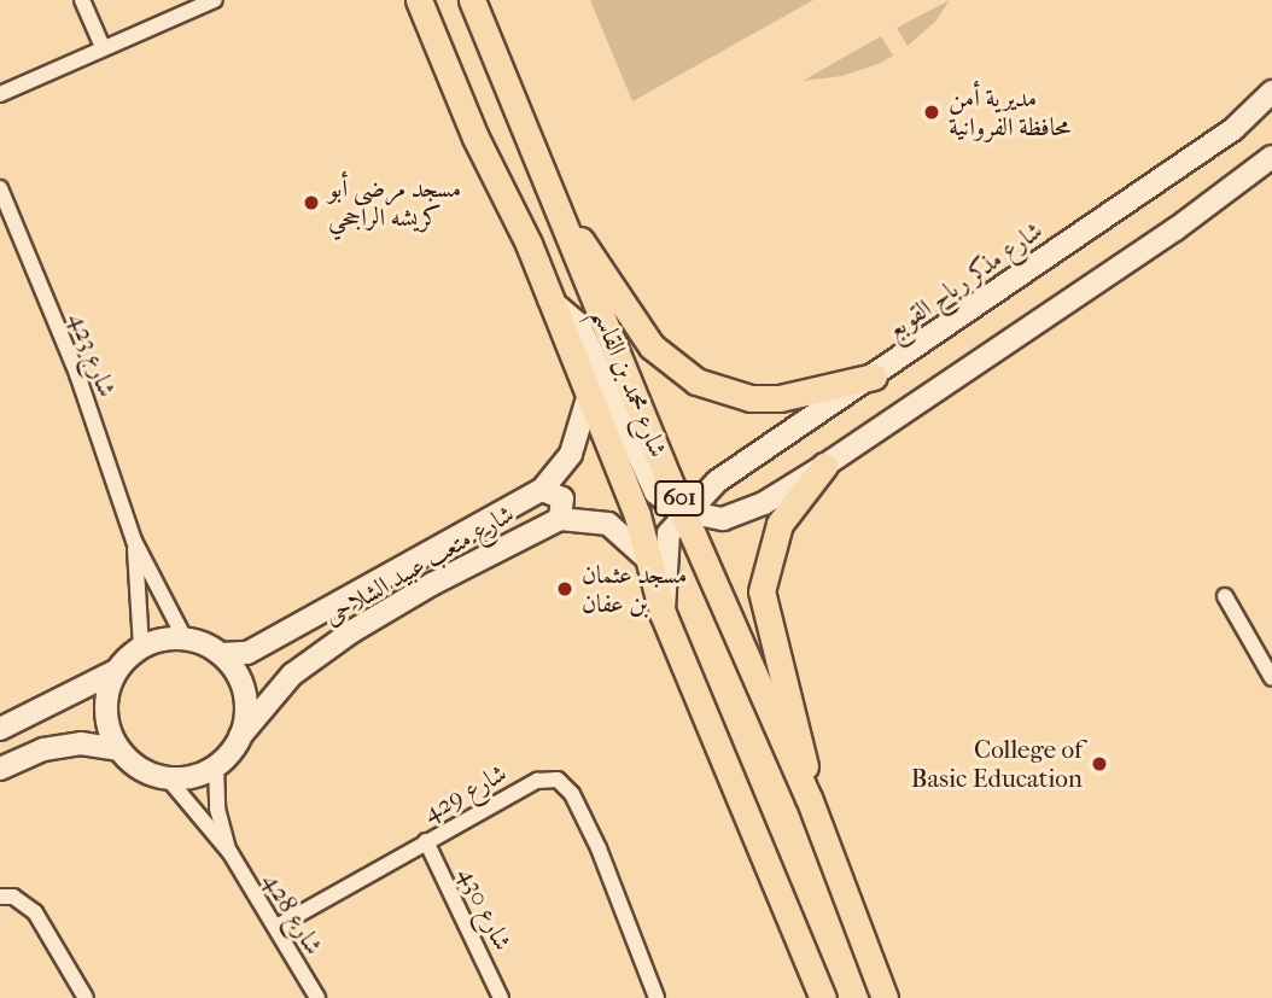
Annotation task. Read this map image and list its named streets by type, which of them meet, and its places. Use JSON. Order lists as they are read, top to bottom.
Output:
{
  "streets": {
    "main road": ["شارع محمد بن القاسم", "601"],
    "street": [
      "شارع مذكر رباح القوبع",
      "شارع 423",
      "شارع متعب عبيد الشلاحى",
      "شارع 429",
      "شارع 430",
      "شارع 428"
    ]
  },
  "crossings": [
    ["شارع مذكر رباح القوبع", "شارع محمد بن القاسم"],
    ["شارع 423", "شارع متعب عبيد الشلاحى"],
    ["شارع 423", "شارع 428"],
    ["شارع محمد بن القاسم", "شارع متعب عبيد الشلاحى"],
    ["شارع متعب عبيد الشلاحى", "شارع 428"],
    ["شارع 429", "شارع 430"],
    ["شارع 429", "شارع 428"]
  ],
  "places": [
    "مديرية أمن محافظة الفروانية",
    "مسجد مرضي أبو كريشه الراجحي",
    "مسجد عثمان بن عفان",
    "College of Basic Education"
  ]
}
